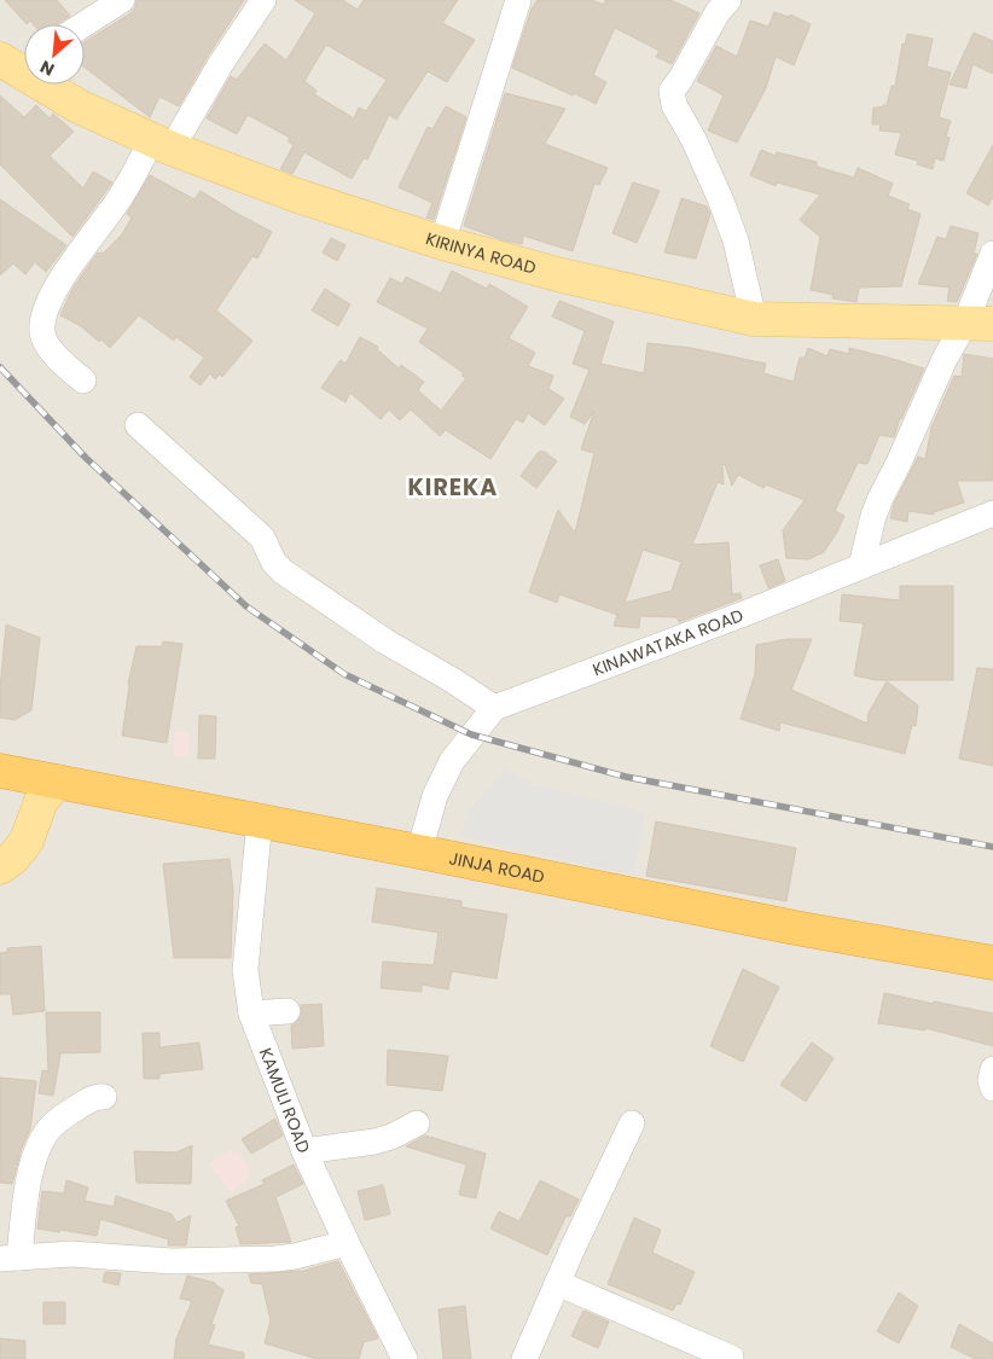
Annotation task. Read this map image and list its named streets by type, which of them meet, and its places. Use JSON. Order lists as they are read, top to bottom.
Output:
{
  "streets": {
    "highway": ["JINJA ROAD"],
    "main road": ["KIRINYA ROAD"],
    "street": ["KINAWATAKA ROAD", "KAMULI ROAD"]
  },
  "crossings": [
    ["JINJA ROAD", "KAMULI ROAD"]
  ],
  "districts": ["KIREKA"],
  "north": "bottom left"
}
